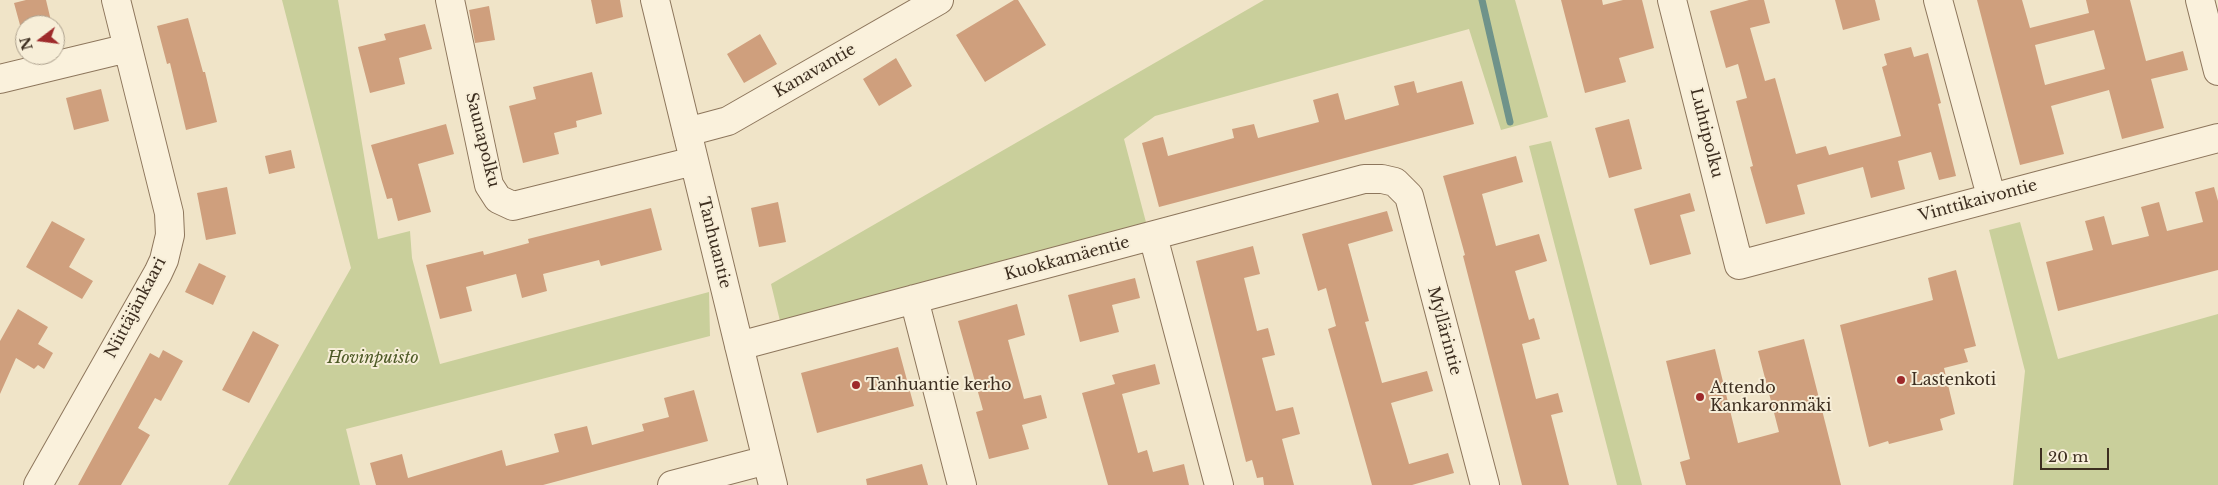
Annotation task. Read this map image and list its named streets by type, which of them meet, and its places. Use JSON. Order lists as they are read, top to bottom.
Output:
{
  "streets": {
    "street": [
      "Kanavantie",
      "Luhtipolku",
      "Saunapolku",
      "Vinttikaivontie",
      "Tanhuantie",
      "Kuokkamäentie",
      "Niittäjänkaari",
      "Myllärintie"
    ]
  },
  "crossings": [
    ["Kanavantie", "Tanhuantie"],
    ["Luhtipolku", "Vinttikaivontie"],
    ["Saunapolku", "Tanhuantie"],
    ["Tanhuantie", "Kuokkamäentie"],
    ["Kuokkamäentie", "Myllärintie"]
  ],
  "parks": ["Hovinpuisto"],
  "places": ["Lastenkoti", "Tanhuantie kerho", "Attendo Kankaronmäki"],
  "scale_bar": "20 m",
  "north": "left"
}
